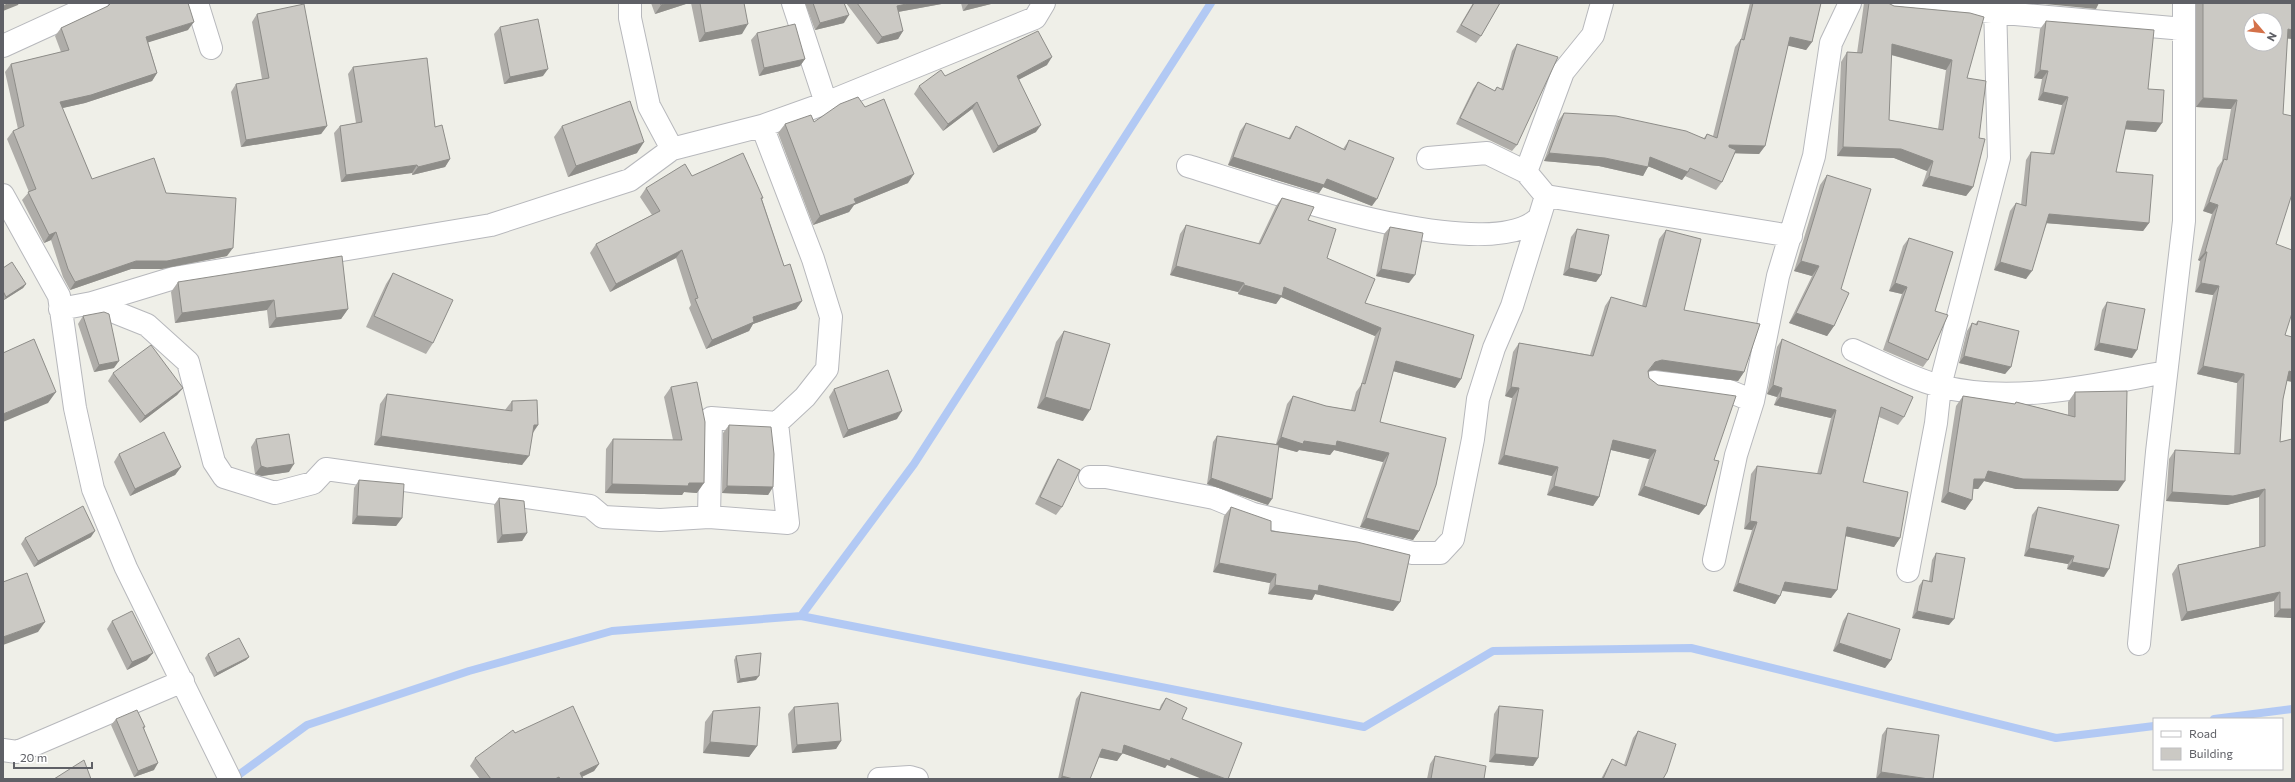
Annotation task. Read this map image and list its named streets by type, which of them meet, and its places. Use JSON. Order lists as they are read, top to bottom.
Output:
{
  "legend": ["Road", "Building"],
  "scale_bar": "20 m",
  "north": "bottom right"
}
